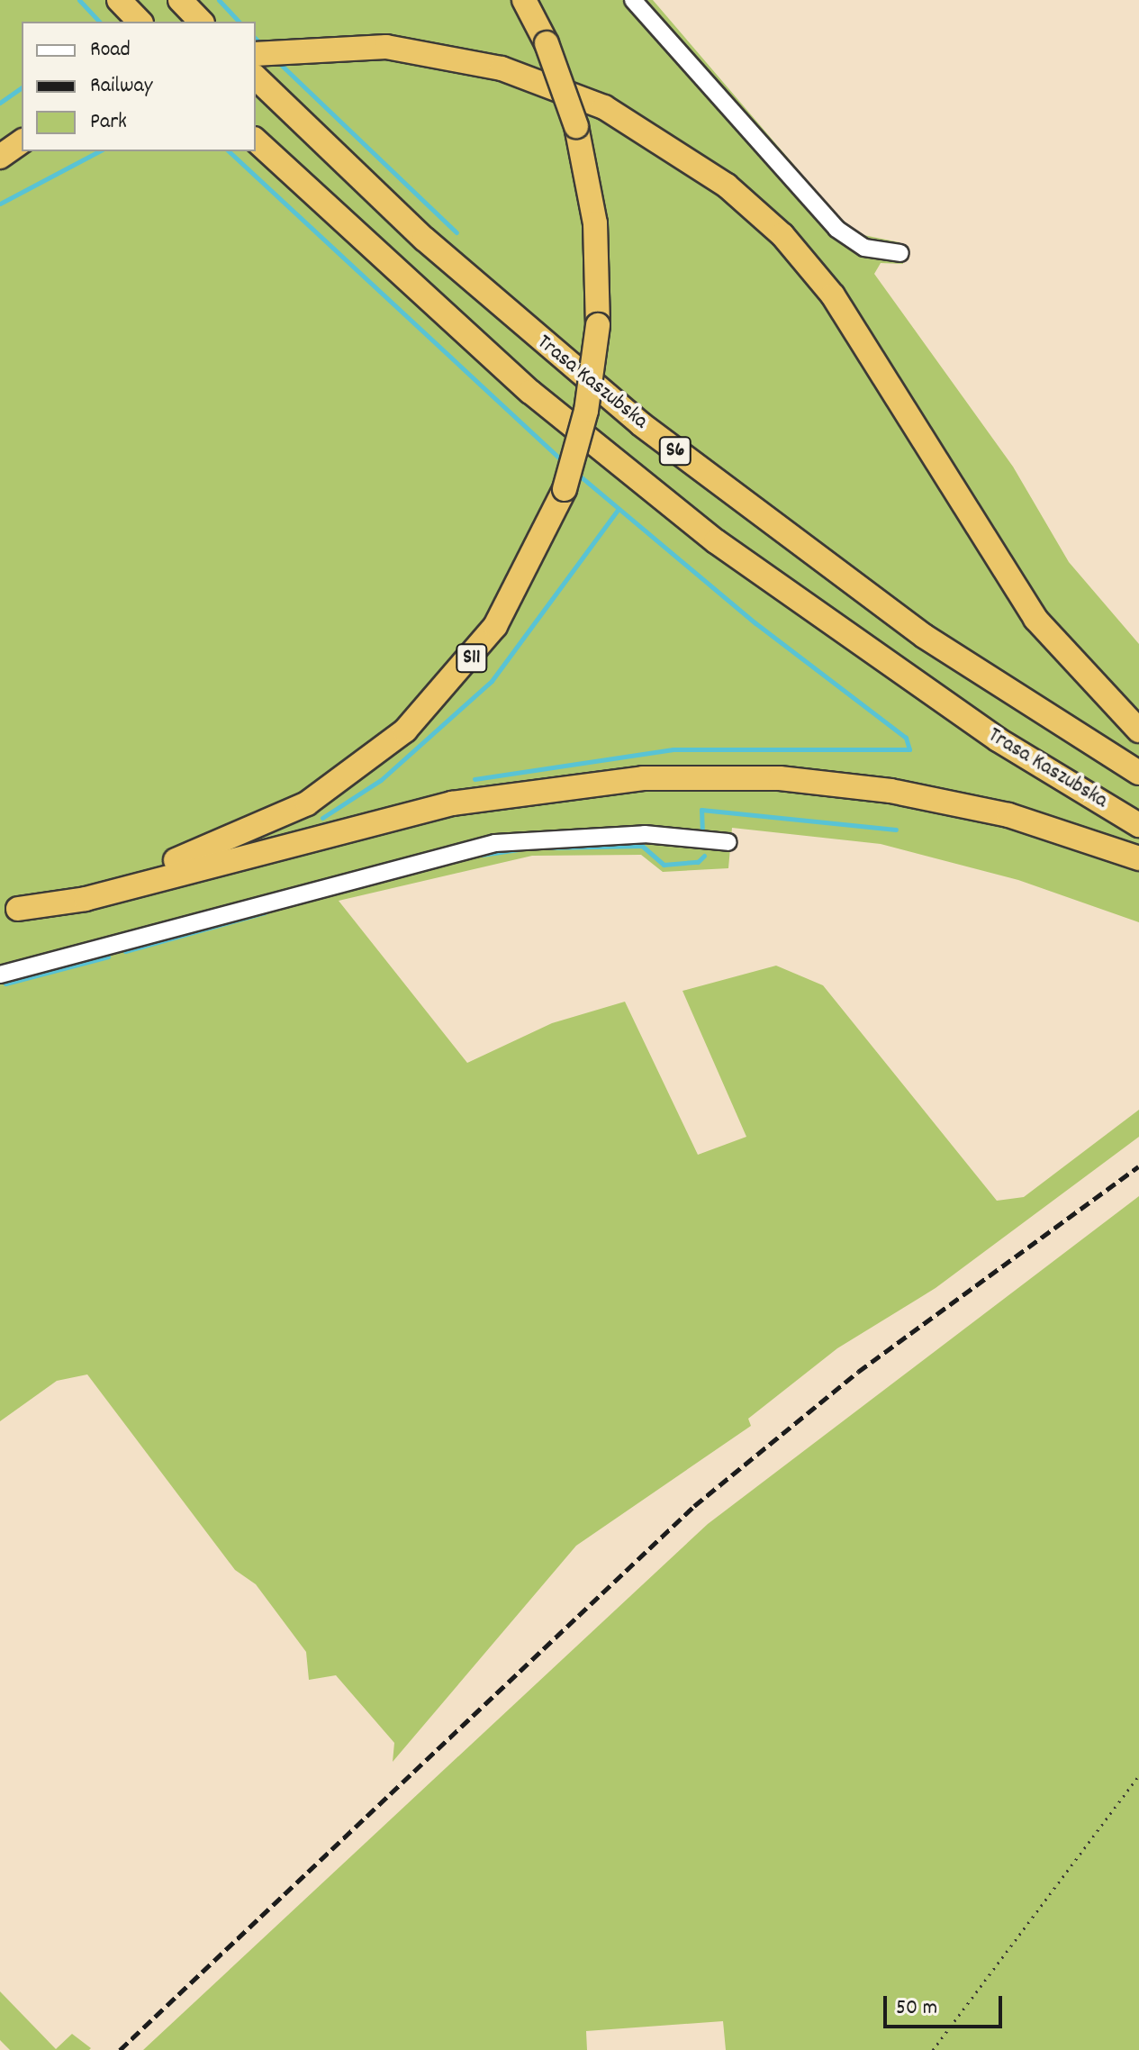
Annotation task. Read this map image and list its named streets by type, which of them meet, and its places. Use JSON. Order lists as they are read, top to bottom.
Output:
{
  "streets": {
    "highway": ["Trasa Kaszubska", "S6", "S11"]
  },
  "legend": ["Road", "Railway", "Park"],
  "scale_bar": "50 m"
}
